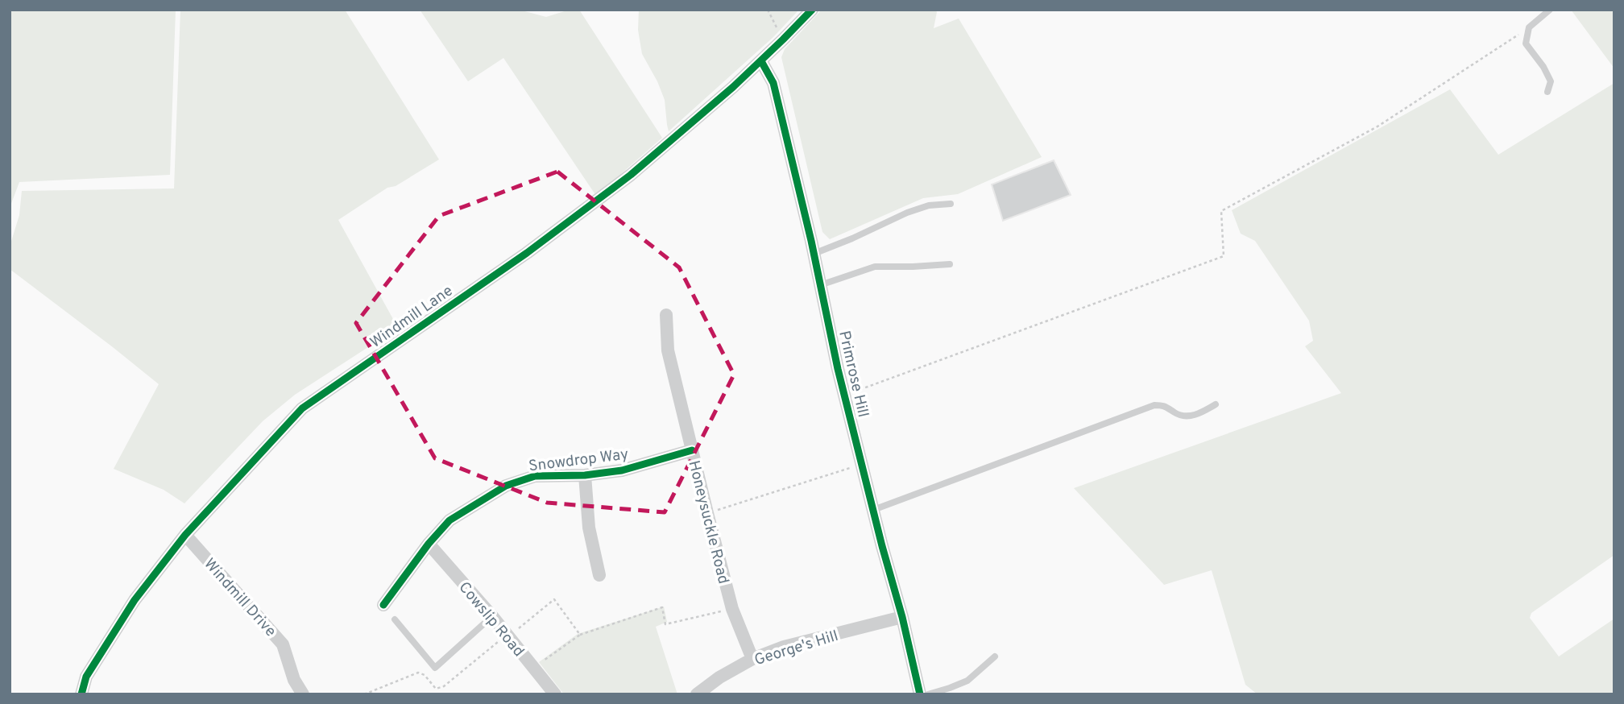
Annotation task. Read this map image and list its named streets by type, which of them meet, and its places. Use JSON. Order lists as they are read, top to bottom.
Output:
{
  "streets": {
    "street": [
      "Windmill Lane",
      "Primrose Hill",
      "Snowdrop Way",
      "Honeysuckle Road",
      "Windmill Drive",
      "Cowslip Road",
      "George's Hill"
    ]
  },
  "crossings": [
    ["Windmill Lane", "Primrose Hill"],
    ["Windmill Lane", "Windmill Drive"],
    ["Primrose Hill", "George's Hill"],
    ["Snowdrop Way", "Honeysuckle Road"],
    ["Snowdrop Way", "Cowslip Road"],
    ["Honeysuckle Road", "George's Hill"]
  ]
}
